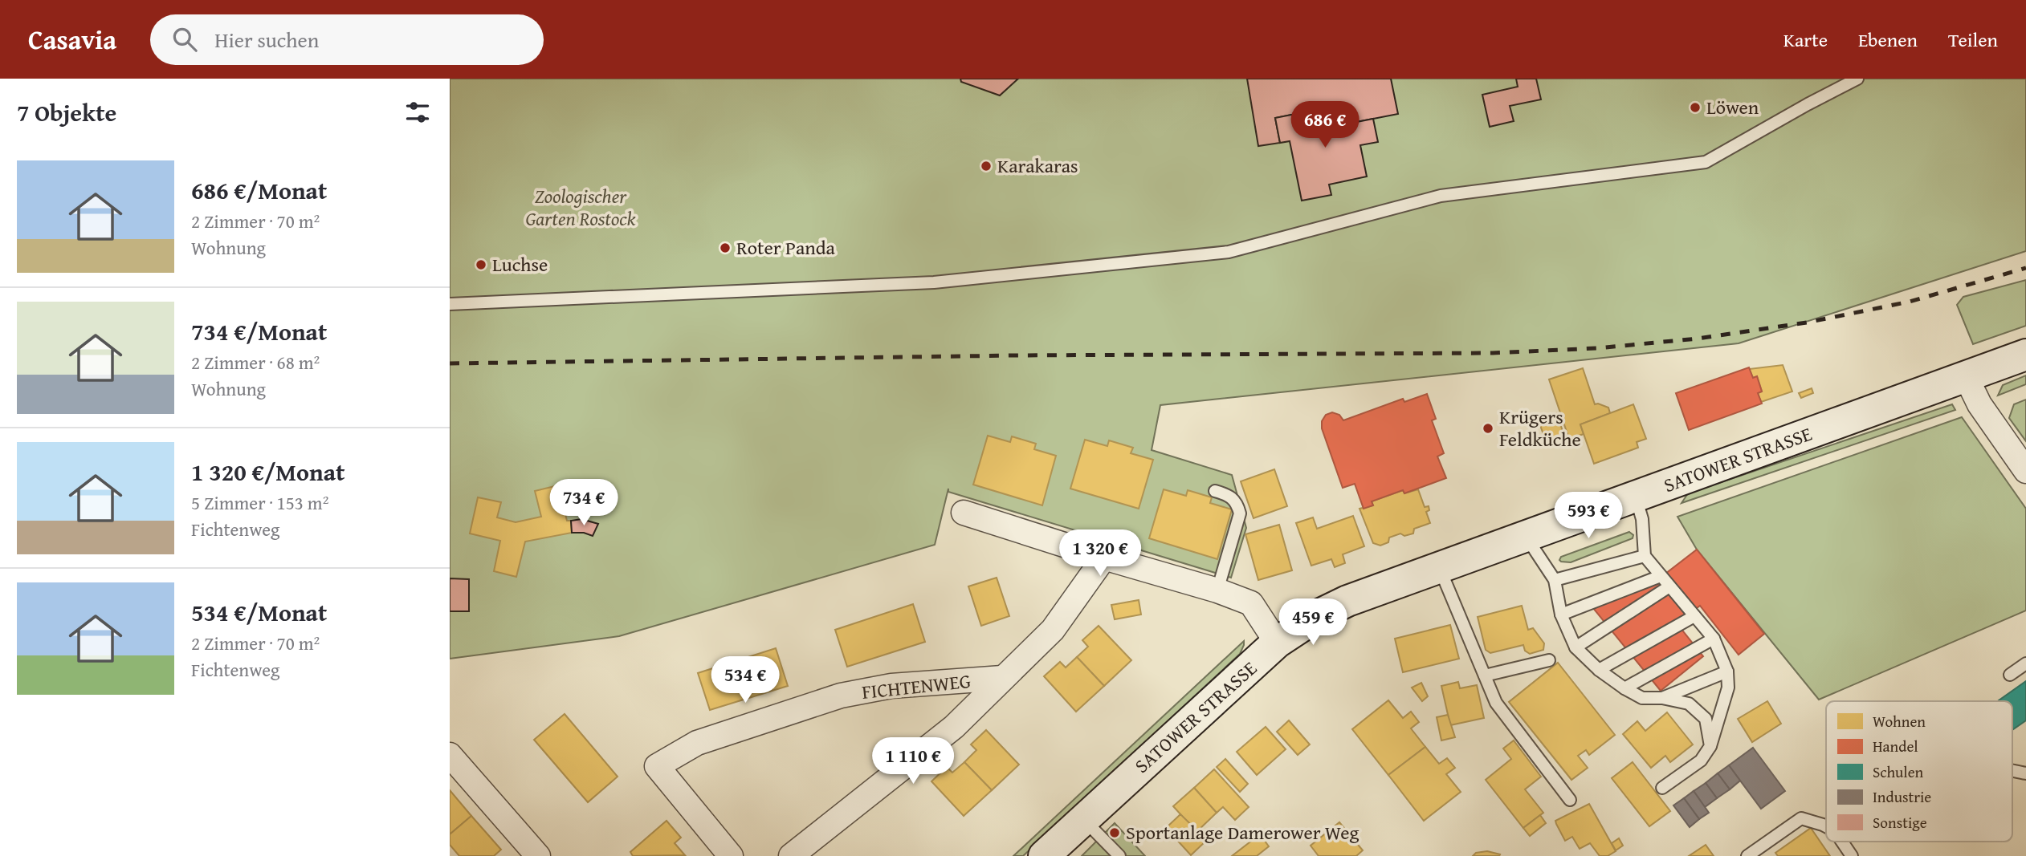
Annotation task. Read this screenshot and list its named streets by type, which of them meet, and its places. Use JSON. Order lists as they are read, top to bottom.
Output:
{
  "streets": {
    "main road": ["SATOWER STRASSE"],
    "street": ["FICHTENWEG"]
  },
  "parks": ["Zoologischer Garten Rostock"],
  "places": [
    "Löwen",
    "Karakaras",
    "Roter Panda",
    "Luchse",
    "Krügers Feldküche",
    "Sportanlage Damerower Weg"
  ],
  "legend": [
    "Wohnen",
    "Handel",
    "Schulen",
    "Industrie",
    "Sonstige"
  ],
  "page": {
    "header": "Casavia",
    "search": "Hier suchen",
    "nav": ["Karte", "Ebenen", "Teilen"],
    "heading": "7 Objekte",
    "price": [
      "686 €",
      "734 €",
      "593 €",
      "1 320 €",
      "459 €",
      "534 €",
      "1 110 €"
    ],
    "list": [
      {
        "name": "686 €/Monat",
        "note": "2 Zimmer · 70 m² · Wohnung"
      },
      {
        "name": "734 €/Monat",
        "note": "2 Zimmer · 68 m² · Wohnung"
      },
      {
        "name": "1 320 €/Monat",
        "note": "5 Zimmer · 153 m² · Fichtenweg"
      },
      {
        "name": "534 €/Monat",
        "note": "2 Zimmer · 70 m² · Fichtenweg"
      }
    ]
  }
}
